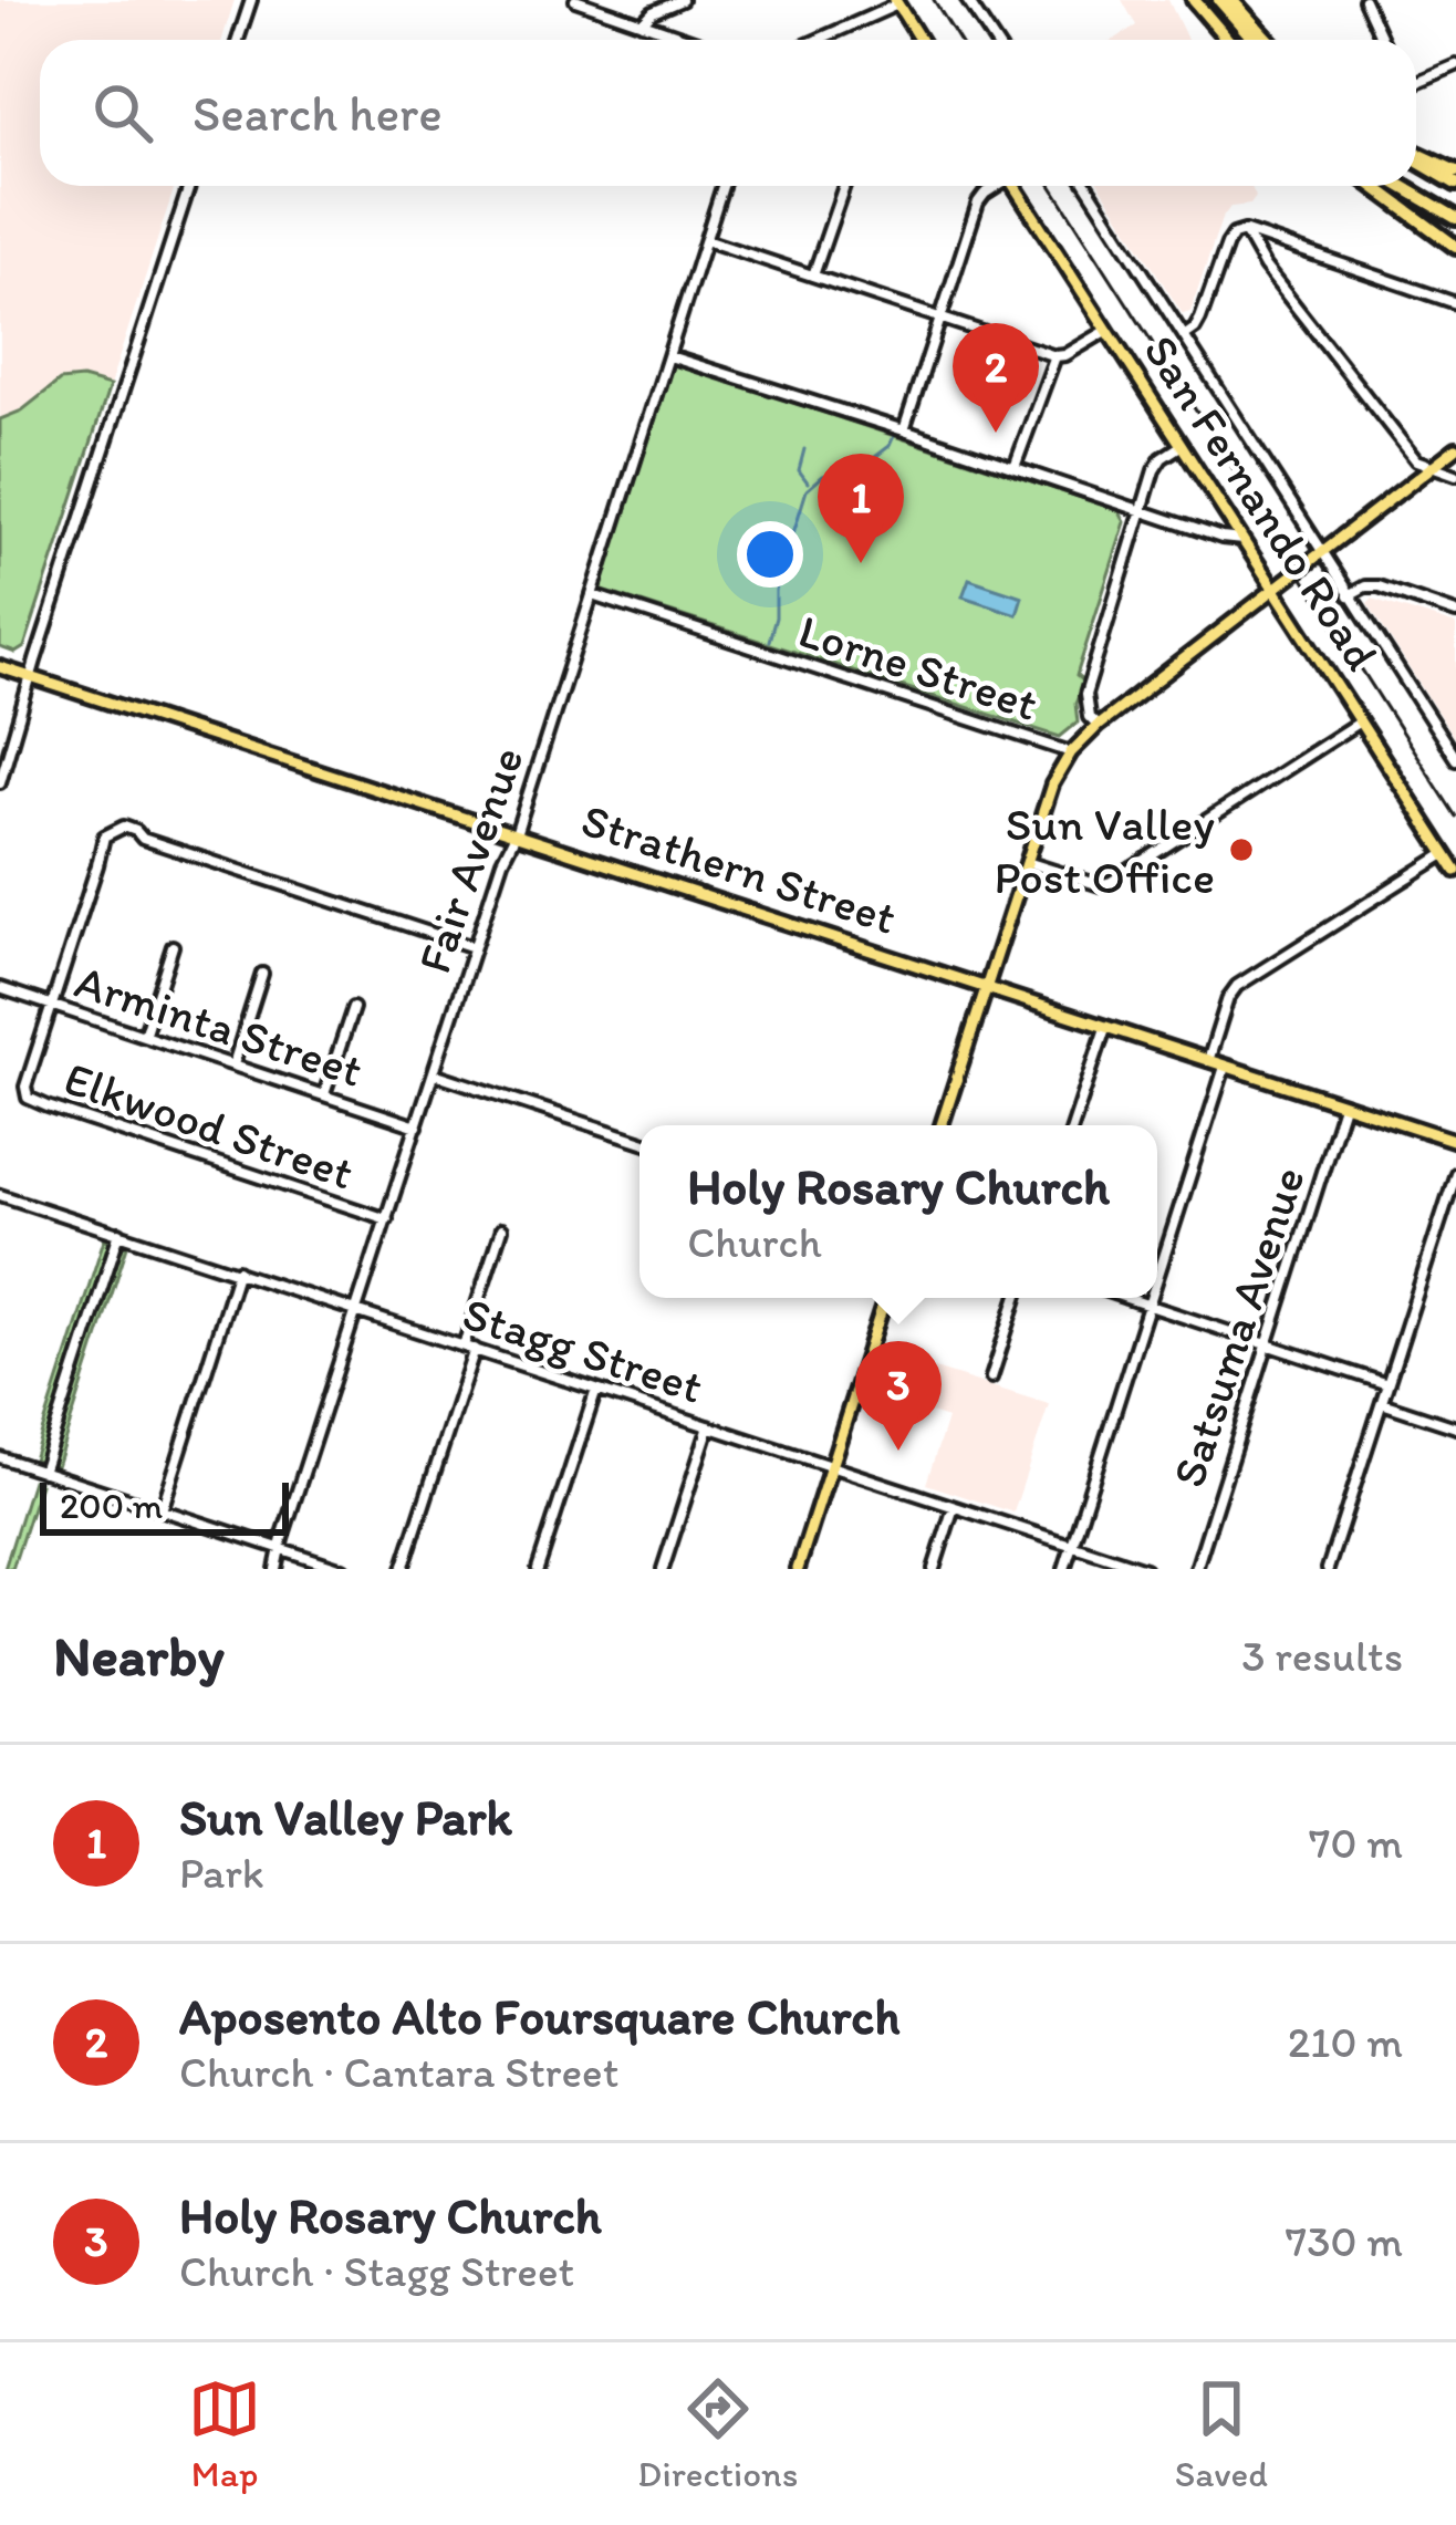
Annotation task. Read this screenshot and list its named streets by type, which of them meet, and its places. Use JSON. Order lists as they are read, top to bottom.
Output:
{
  "streets": {
    "main road": ["San Fernando Road", "Strathern Street"],
    "street": [
      "Lorne Street",
      "Fair Avenue",
      "Arminta Street",
      "Elkwood Street",
      "Satsuma Avenue",
      "Stagg Street"
    ]
  },
  "crossings": [
    ["Lorne Street", "Fair Avenue"],
    ["Fair Avenue", "Strathern Street"],
    ["Fair Avenue", "Arminta Street"],
    ["Fair Avenue", "Elkwood Street"],
    ["Fair Avenue", "Stagg Street"],
    ["Strathern Street", "Satsuma Avenue"],
    ["Arminta Street", "Elkwood Street"]
  ],
  "places": ["Sun Valley Post Office"],
  "scale_bar": "200 m",
  "page": {
    "search": "Search here",
    "pins": ["2", "1", "3"],
    "popup": ["Holy Rosary Church", "Church"],
    "scale": "200 m",
    "heading": ["Nearby", "3 results"],
    "list": [
      {
        "mark": "1",
        "name": "Sun Valley Park",
        "note": "Park",
        "value": "70 m"
      },
      {
        "mark": "2",
        "name": "Aposento Alto Foursquare Church",
        "note": "Church · Cantara Street",
        "value": "210 m"
      },
      {
        "mark": "3",
        "name": "Holy Rosary Church",
        "note": "Church · Stagg Street",
        "value": "730 m"
      }
    ],
    "nav": ["Map", "Directions", "Saved"]
  }
}
